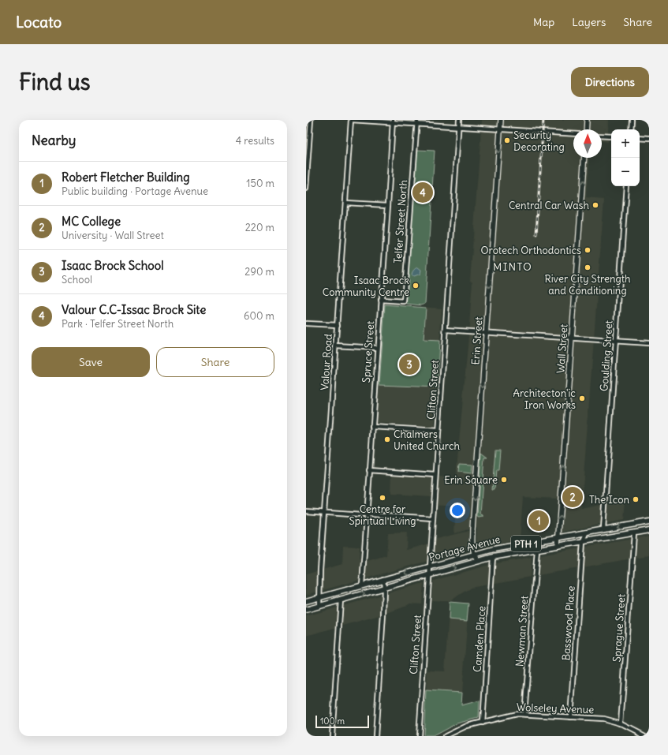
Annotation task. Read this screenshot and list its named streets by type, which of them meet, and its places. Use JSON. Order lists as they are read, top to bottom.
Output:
{
  "streets": {
    "highway": ["PTH 1", "Portage Avenue"],
    "main road": ["Erin Street", "Wall Street"],
    "street": [
      "Telfer Street North",
      "Spruce Street",
      "Goulding Street",
      "Valour Road",
      "Clifton Street",
      "Basswood Place",
      "Sprague Street",
      "Newman Street",
      "Camden Place",
      "Wolseley Avenue"
    ]
  },
  "crossings": [
    ["Telfer Street North", "Spruce Street"],
    ["Erin Street", "Portage Avenue"],
    ["Wall Street", "Portage Avenue"],
    ["Spruce Street", "Portage Avenue"],
    ["Goulding Street", "Portage Avenue"],
    ["Valour Road", "Portage Avenue"],
    ["Clifton Street", "Portage Avenue"],
    ["Portage Avenue", "Basswood Place"],
    ["Portage Avenue", "Sprague Street"],
    ["Portage Avenue", "Newman Street"],
    ["Portage Avenue", "Camden Place"],
    ["Basswood Place", "Wolseley Avenue"],
    ["Sprague Street", "Wolseley Avenue"],
    ["Newman Street", "Wolseley Avenue"],
    ["Camden Place", "Wolseley Avenue"]
  ],
  "one_way": ["Erin Street", "Wall Street"],
  "districts": ["MINTO"],
  "places": [
    "Security Decorating",
    "Central Car Wash",
    "Orotech Orthodontics",
    "River City Strength and Conditioning",
    "Isaac Brock Community Centre",
    "Architecton'ic Iron Works",
    "Chalmers United Church",
    "Erin Square",
    "Centre for Spiritual Living",
    "The Icon"
  ],
  "scale_bar": "100 m",
  "north": "top",
  "page": {
    "header": "Locato",
    "nav": ["Map", "Layers", "Share"],
    "buttons": [
      "Directions",
      ["Save", "Share"]
    ],
    "title": "Find us",
    "heading": ["Nearby", "4 results"],
    "map_buttons": ["+", "−"],
    "list": [
      {
        "mark": "1",
        "name": "Robert Fletcher Building",
        "note": "Public building · Portage Avenue",
        "value": "150 m"
      },
      {
        "mark": "2",
        "name": "MC College",
        "note": "University · Wall Street",
        "value": "220 m"
      },
      {
        "mark": "3",
        "name": "Isaac Brock School",
        "note": "School",
        "value": "290 m"
      },
      {
        "mark": "4",
        "name": "Valour C.C-Issac Brock Site",
        "note": "Park · Telfer Street North",
        "value": "600 m"
      }
    ],
    "pins": [
      "4",
      "3",
      "2",
      "1"
    ],
    "scale": "100 m"
  }
}
